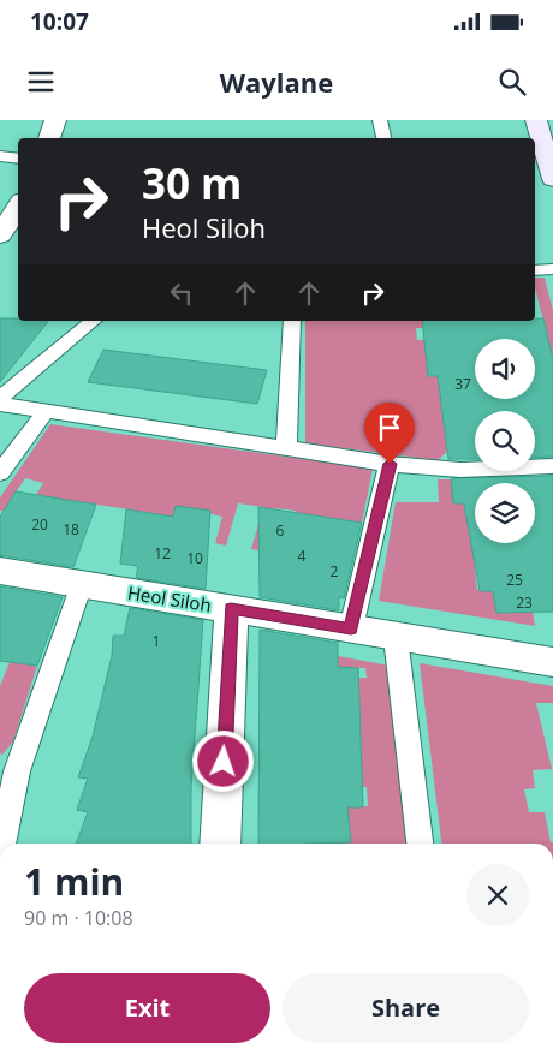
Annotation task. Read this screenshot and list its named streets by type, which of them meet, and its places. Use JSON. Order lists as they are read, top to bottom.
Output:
{
  "streets": {
    "street": ["Heol Siloh"]
  },
  "house_numbers": [
    "37",
    "20",
    "18",
    "6",
    "12",
    "4",
    "10",
    "2",
    "25",
    "23",
    "1"
  ],
  "page": {
    "status": "10:07",
    "header": "Waylane",
    "turn": ["30 m", "Heol Siloh"],
    "heading": ["1 min", "90 m · 10:08"],
    "buttons": ["Exit", "Share"]
  }
}
